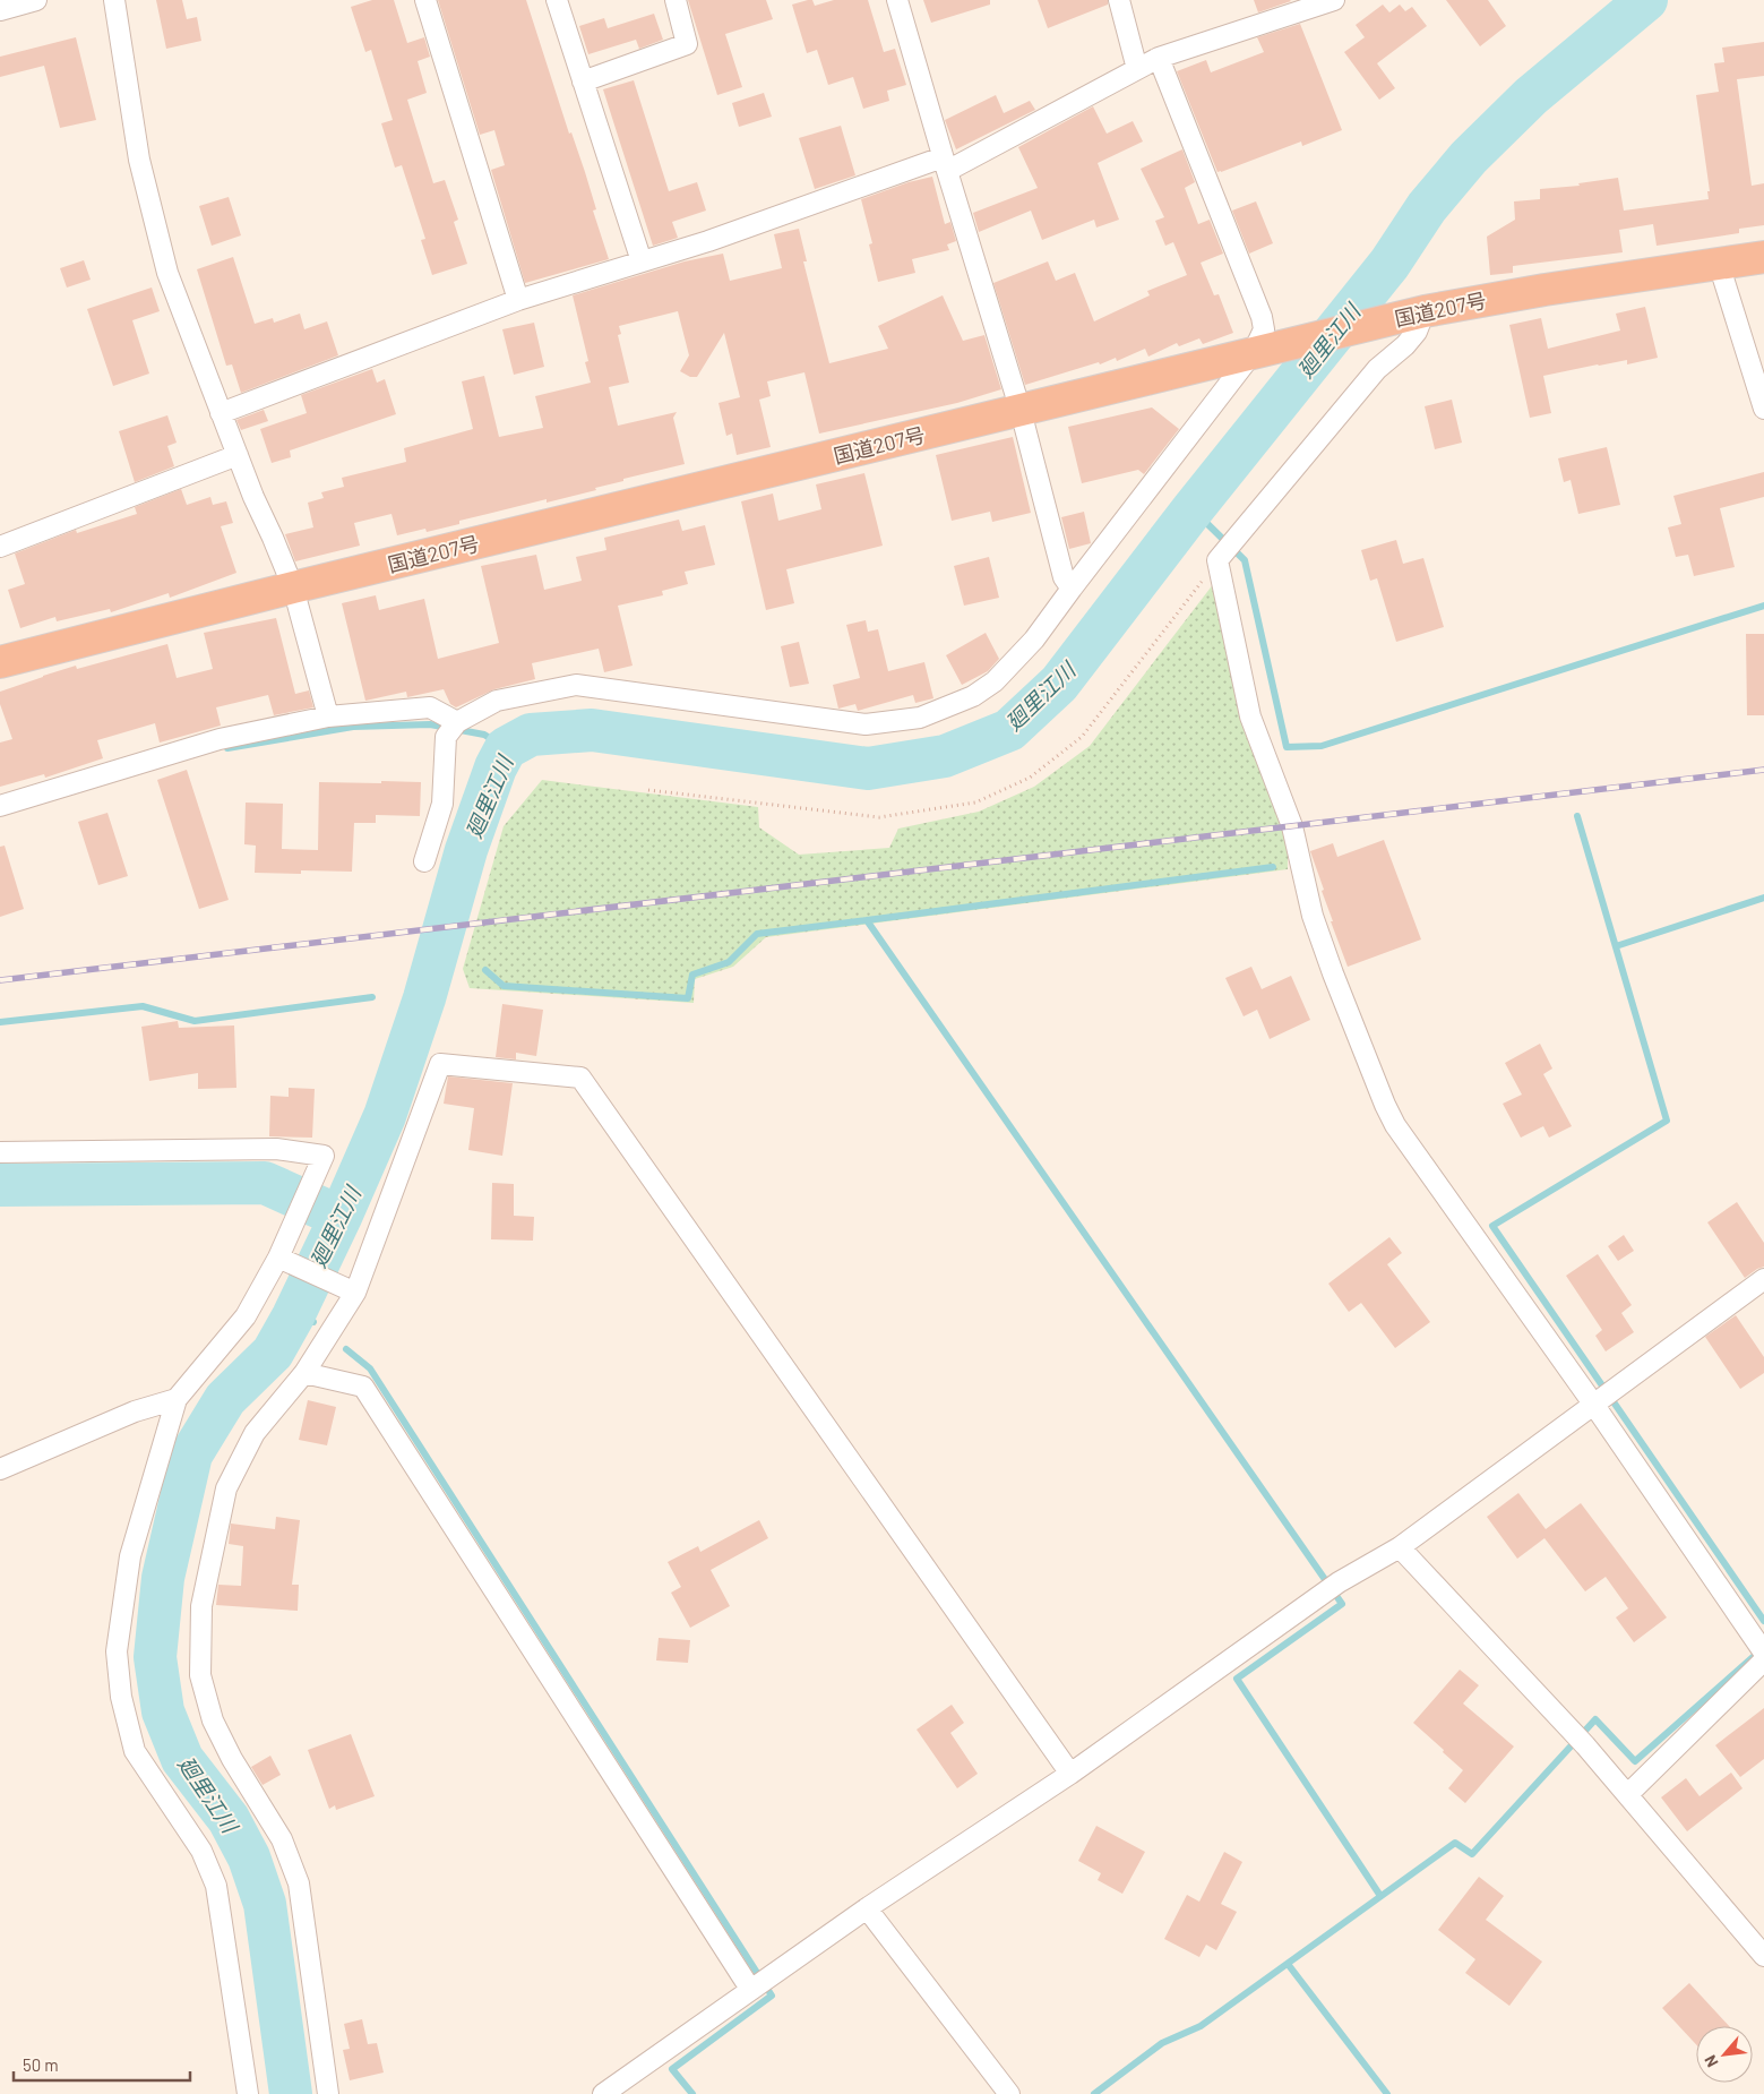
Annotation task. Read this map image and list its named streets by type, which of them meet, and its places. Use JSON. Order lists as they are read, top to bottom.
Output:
{
  "streets": {
    "highway": ["国道207号"]
  },
  "water": ["廻里江川"],
  "scale_bar": "50 m",
  "north": "bottom left"
}
